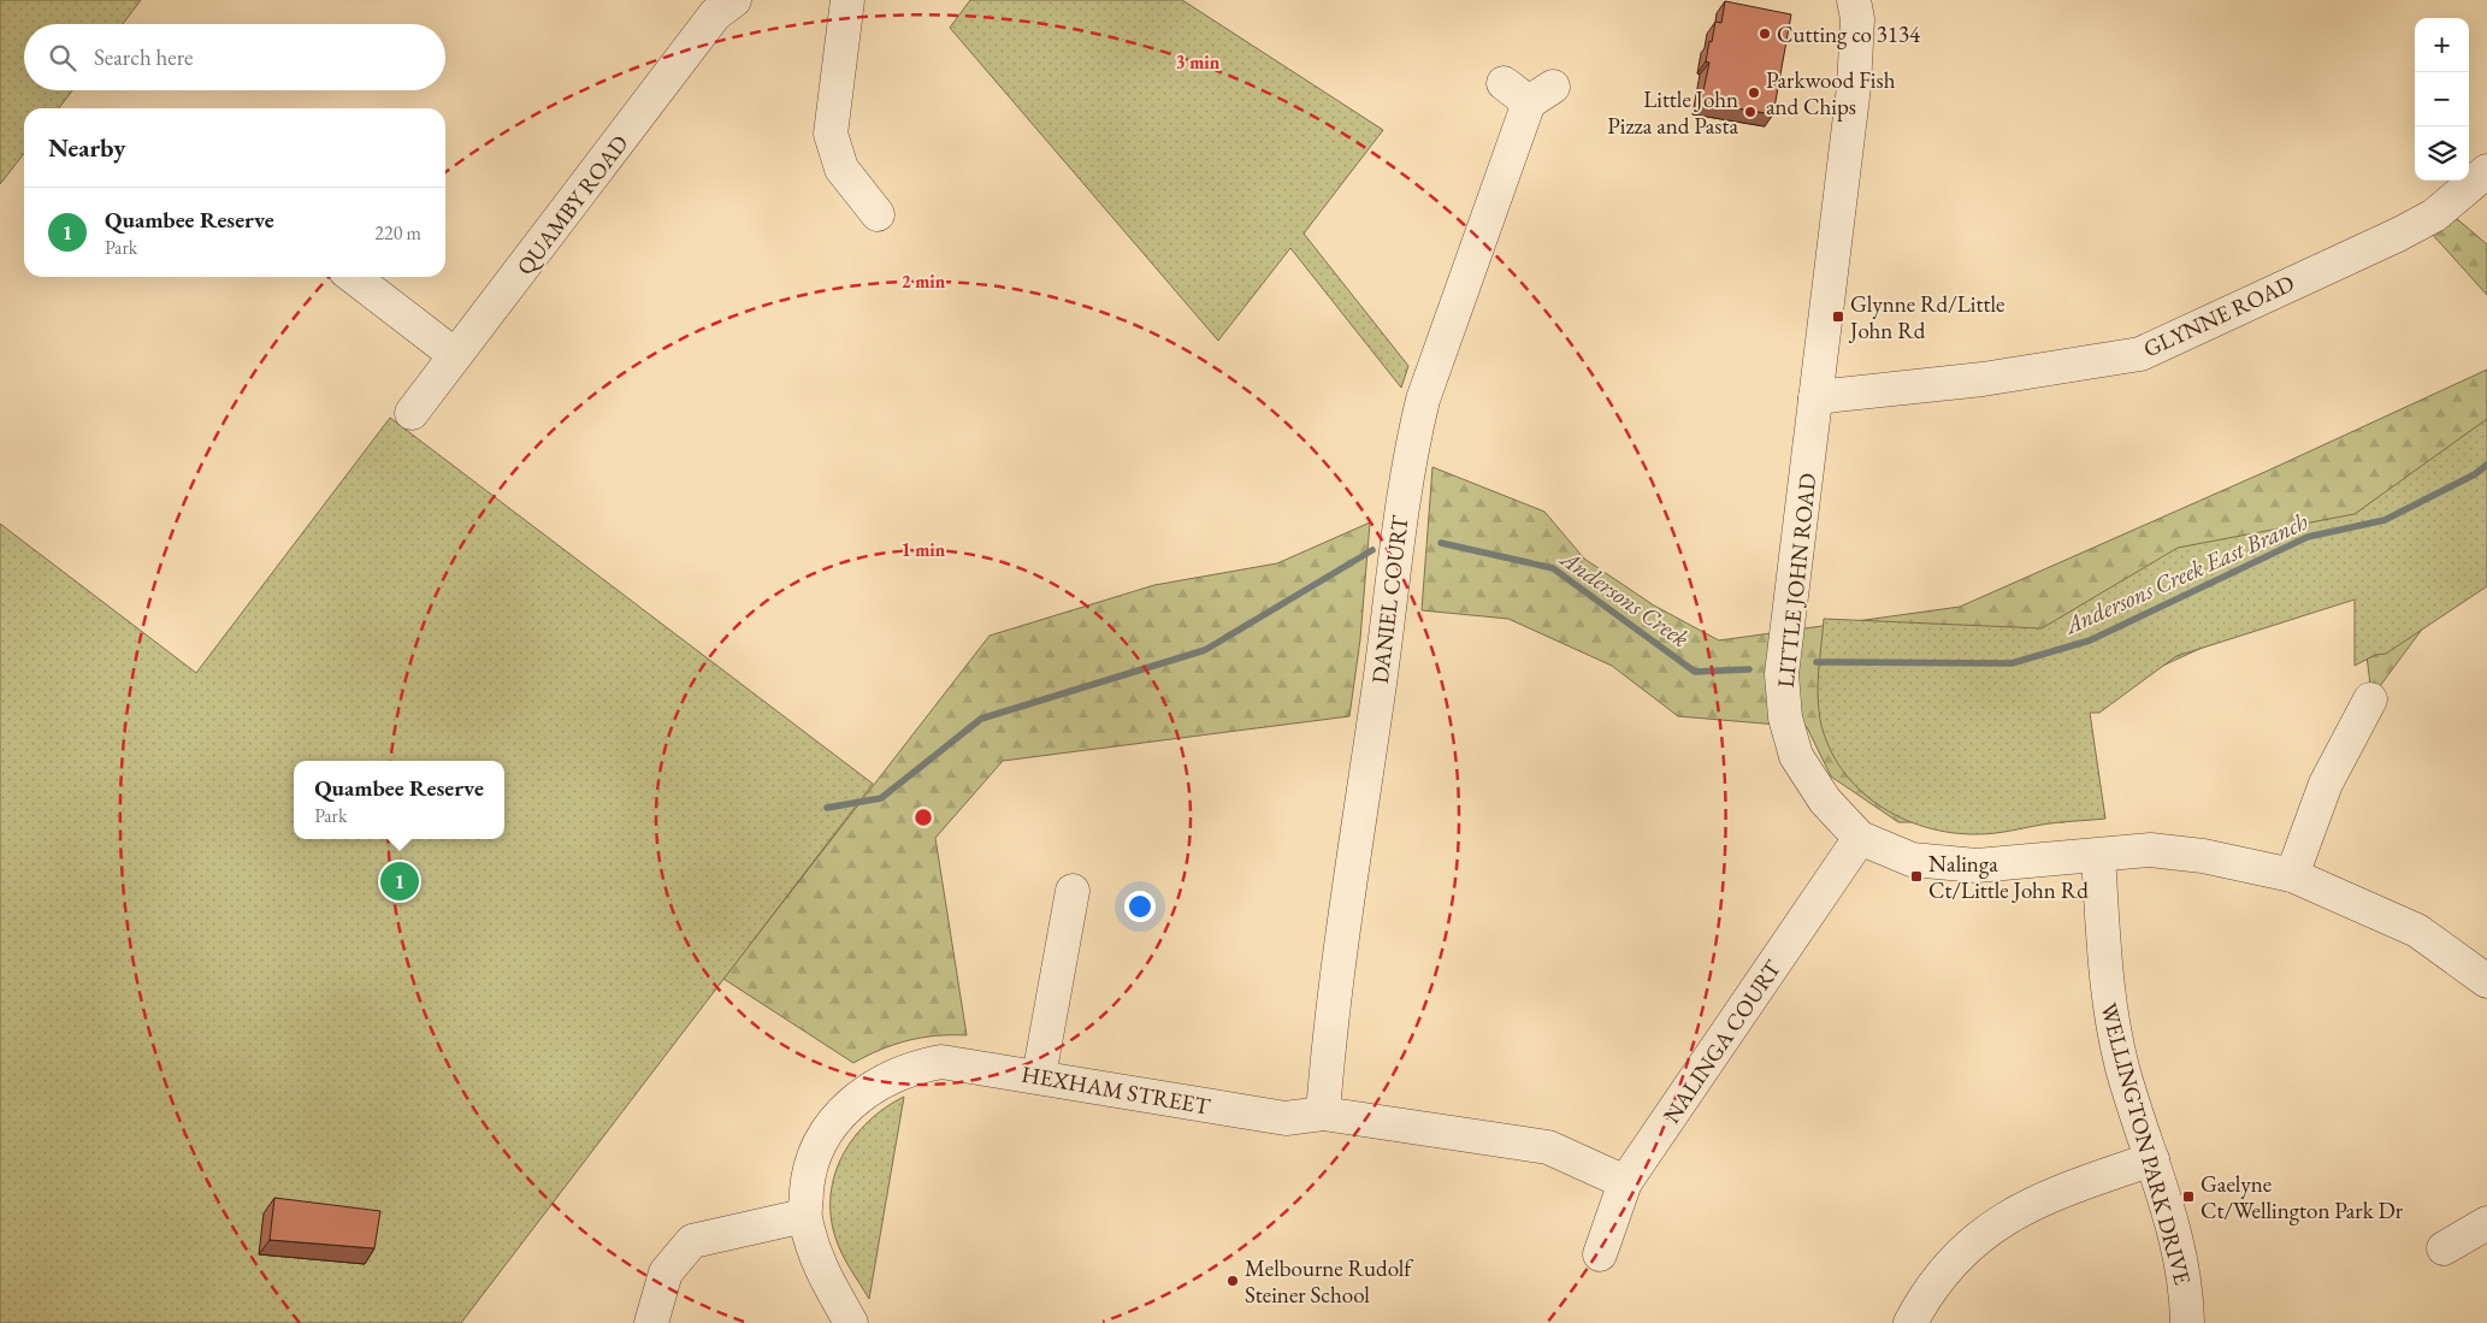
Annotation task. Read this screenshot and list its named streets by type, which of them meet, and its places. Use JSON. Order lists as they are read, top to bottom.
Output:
{
  "streets": {
    "street": [
      "QUAMBY ROAD",
      "GLYNNE ROAD",
      "LITTLE JOHN ROAD",
      "DANIEL COURT",
      "NALINGA COURT",
      "HEXHAM STREET",
      "WELLINGTON PARK DRIVE"
    ]
  },
  "crossings": [
    ["GLYNNE ROAD", "LITTLE JOHN ROAD"],
    ["LITTLE JOHN ROAD", "NALINGA COURT"],
    ["LITTLE JOHN ROAD", "WELLINGTON PARK DRIVE"],
    ["DANIEL COURT", "HEXHAM STREET"],
    ["NALINGA COURT", "HEXHAM STREET"]
  ],
  "water": ["Andersons Creek East Branch", "Andersons Creek"],
  "places": {
    "other": [
      "Cutting co 3134",
      "Parkwood Fish and Chips",
      "Little John Pizza and Pasta",
      "Melbourne Rudolf Steiner School"
    ],
    "transit": ["Glynne Rd/Little John Rd", "Nalinga Ct/Little John Rd", "Gaelyne Ct/Wellington Park Dr"]
  },
  "page": {
    "map_buttons": ["+", "−"],
    "search": "Search here",
    "heading": "Nearby",
    "list": [
      {
        "mark": "1",
        "name": "Quambee Reserve",
        "note": "Park",
        "value": "220 m"
      }
    ],
    "popup": ["Quambee Reserve", "Park"],
    "pins": "1"
  },
  "rings": ["3 min", "2 min", "1 min"]
}
